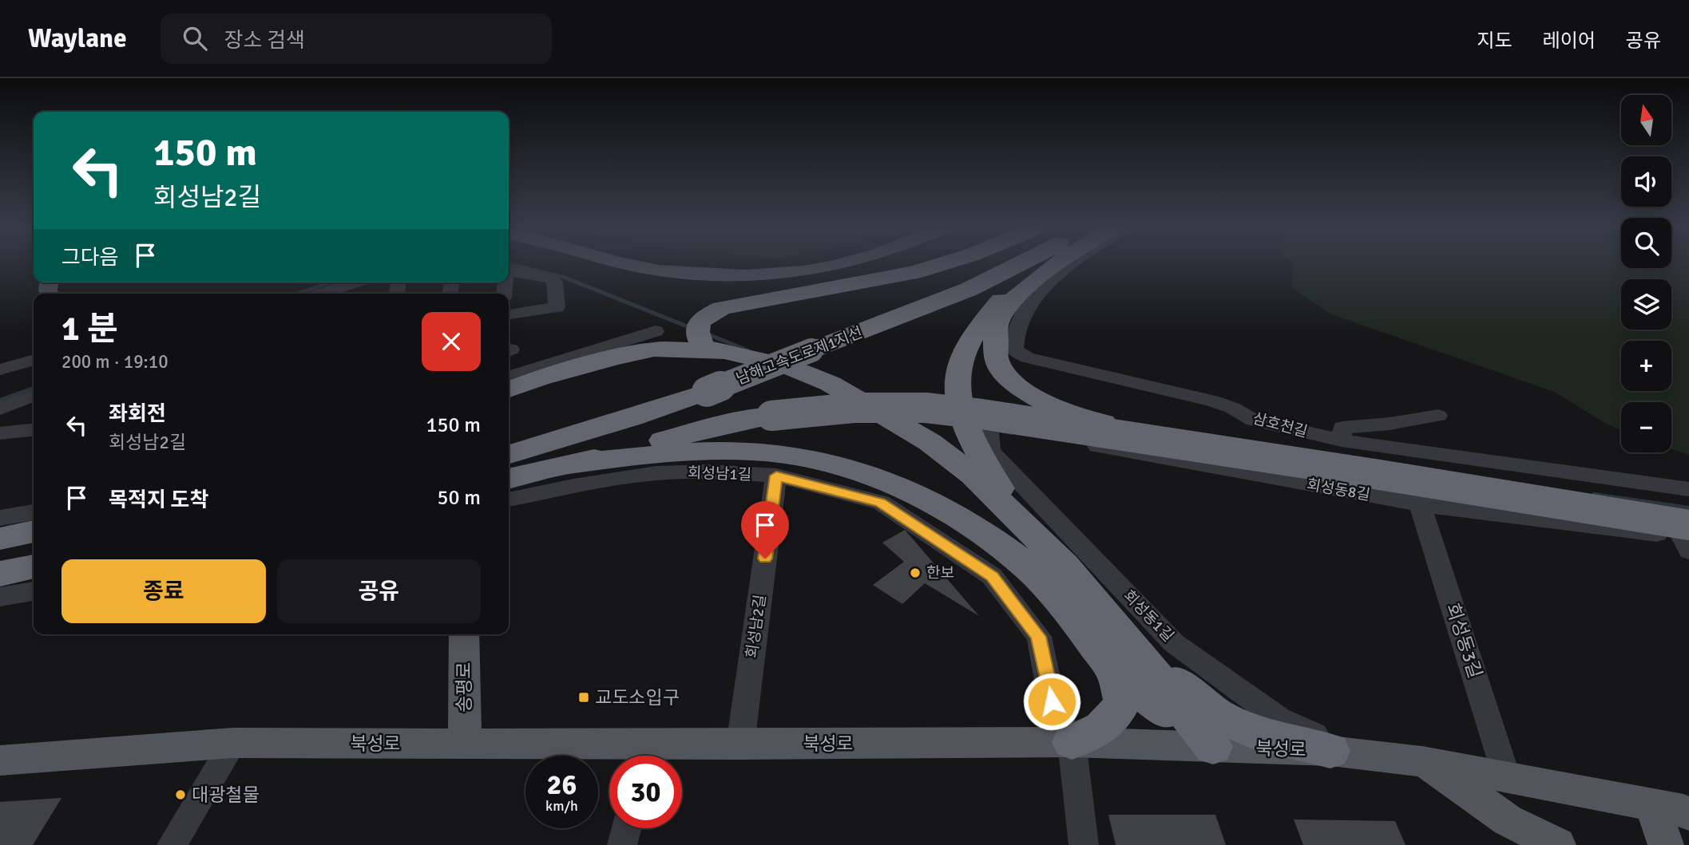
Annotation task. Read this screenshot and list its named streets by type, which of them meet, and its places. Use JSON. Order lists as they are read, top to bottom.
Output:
{
  "streets": {
    "highway": ["남해고속도로제1지선"],
    "main road": ["송평로", "북성로"],
    "street": [
      "삼호천길",
      "회성남1길",
      "회성동8길",
      "회성동1길",
      "회성남2길",
      "회성동3길"
    ]
  },
  "crossings": [
    ["회성남1길", "회성남2길"],
    ["회성남1길", "북성로"],
    ["회성동8길", "회성동1길"],
    ["회성동8길", "회성동3길"],
    ["회성동1길", "북성로"],
    ["회성남2길", "북성로"],
    ["회성동3길", "북성로"],
    ["송평로", "북성로"]
  ],
  "places": {
    "other": ["한보", "대광철물"],
    "transit": ["교도소입구"]
  },
  "north": "top",
  "page": {
    "header": "Waylane",
    "search": "장소 검색",
    "nav": ["지도", "레이어", "공유"],
    "map_buttons": ["+", "−"],
    "turn": ["150 m", "회성남2길"],
    "then": "그다음",
    "heading": ["1 분", "200 m · 19:10"],
    "list": [
      {
        "name": "좌회전",
        "note": "회성남2길",
        "value": "150 m"
      },
      {
        "name": "목적지 도착",
        "value": "50 m"
      }
    ],
    "buttons": ["종료", "공유"],
    "speed": "26 km/h",
    "limit": "30"
  }
}
